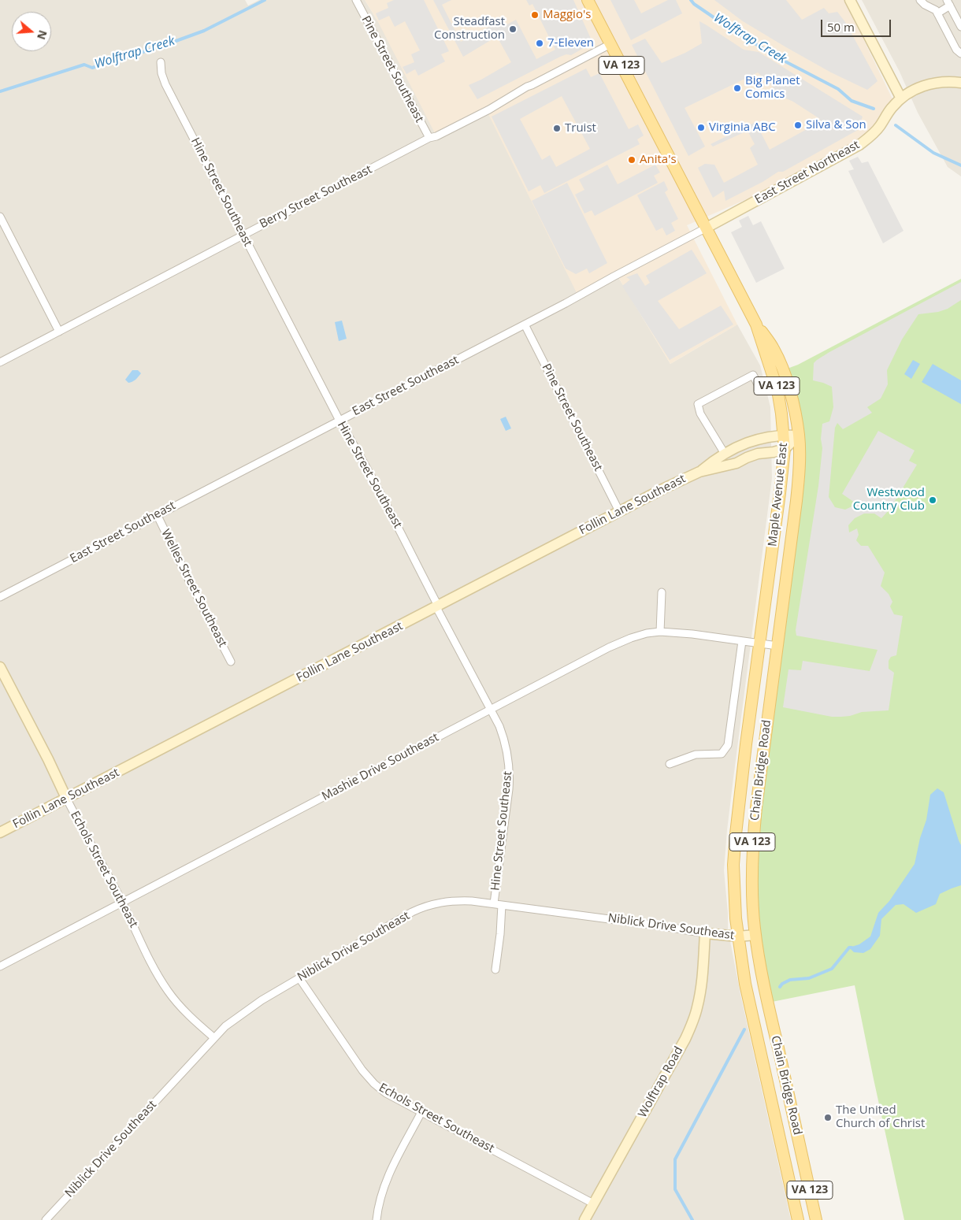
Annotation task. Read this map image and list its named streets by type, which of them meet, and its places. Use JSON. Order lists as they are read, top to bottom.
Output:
{
  "streets": {
    "main road": ["VA 123", "Maple Avenue East", "Chain Bridge Road"],
    "street": [
      "Pine Street Southeast",
      "East Street Northeast",
      "Hine Street Southeast",
      "Berry Street Southeast",
      "East Street Southeast",
      "Follin Lane Southeast",
      "Welles Street Southeast",
      "Mashie Drive Southeast",
      "Echols Street Southeast",
      "Niblick Drive Southeast",
      "Wolftrap Road"
    ]
  },
  "crossings": [
    ["Pine Street Southeast", "Berry Street Southeast"],
    ["Pine Street Southeast", "East Street Southeast"],
    ["Pine Street Southeast", "Follin Lane Southeast"],
    ["East Street Northeast", "East Street Southeast"],
    ["East Street Northeast", "Maple Avenue East"],
    ["Hine Street Southeast", "Berry Street Southeast"],
    ["Hine Street Southeast", "East Street Southeast"],
    ["Hine Street Southeast", "Follin Lane Southeast"],
    ["Hine Street Southeast", "Mashie Drive Southeast"],
    ["Hine Street Southeast", "Niblick Drive Southeast"],
    ["Berry Street Southeast", "Maple Avenue East"],
    ["East Street Southeast", "Maple Avenue East"],
    ["East Street Southeast", "Welles Street Southeast"],
    ["Maple Avenue East", "Follin Lane Southeast"],
    ["Maple Avenue East", "Mashie Drive Southeast"],
    ["Maple Avenue East", "Chain Bridge Road"],
    ["Maple Avenue East", "Niblick Drive Southeast"],
    ["Follin Lane Southeast", "Chain Bridge Road"],
    ["Follin Lane Southeast", "Echols Street Southeast"],
    ["Mashie Drive Southeast", "Chain Bridge Road"],
    ["Mashie Drive Southeast", "Echols Street Southeast"],
    ["Chain Bridge Road", "Niblick Drive Southeast"],
    ["Echols Street Southeast", "Niblick Drive Southeast"],
    ["Echols Street Southeast", "Wolftrap Road"],
    ["Niblick Drive Southeast", "Wolftrap Road"]
  ],
  "water": ["Wolftrap Creek"],
  "places": [
    "Maggio's",
    "Steadfast Construction",
    "7-Eleven",
    "Big Planet Comics",
    "Silva & Son",
    "Virginia ABC",
    "Truist",
    "Anita's",
    "Westwood Country Club",
    "The United Church of Christ"
  ],
  "scale_bar": "50 m",
  "north": "right"
}
